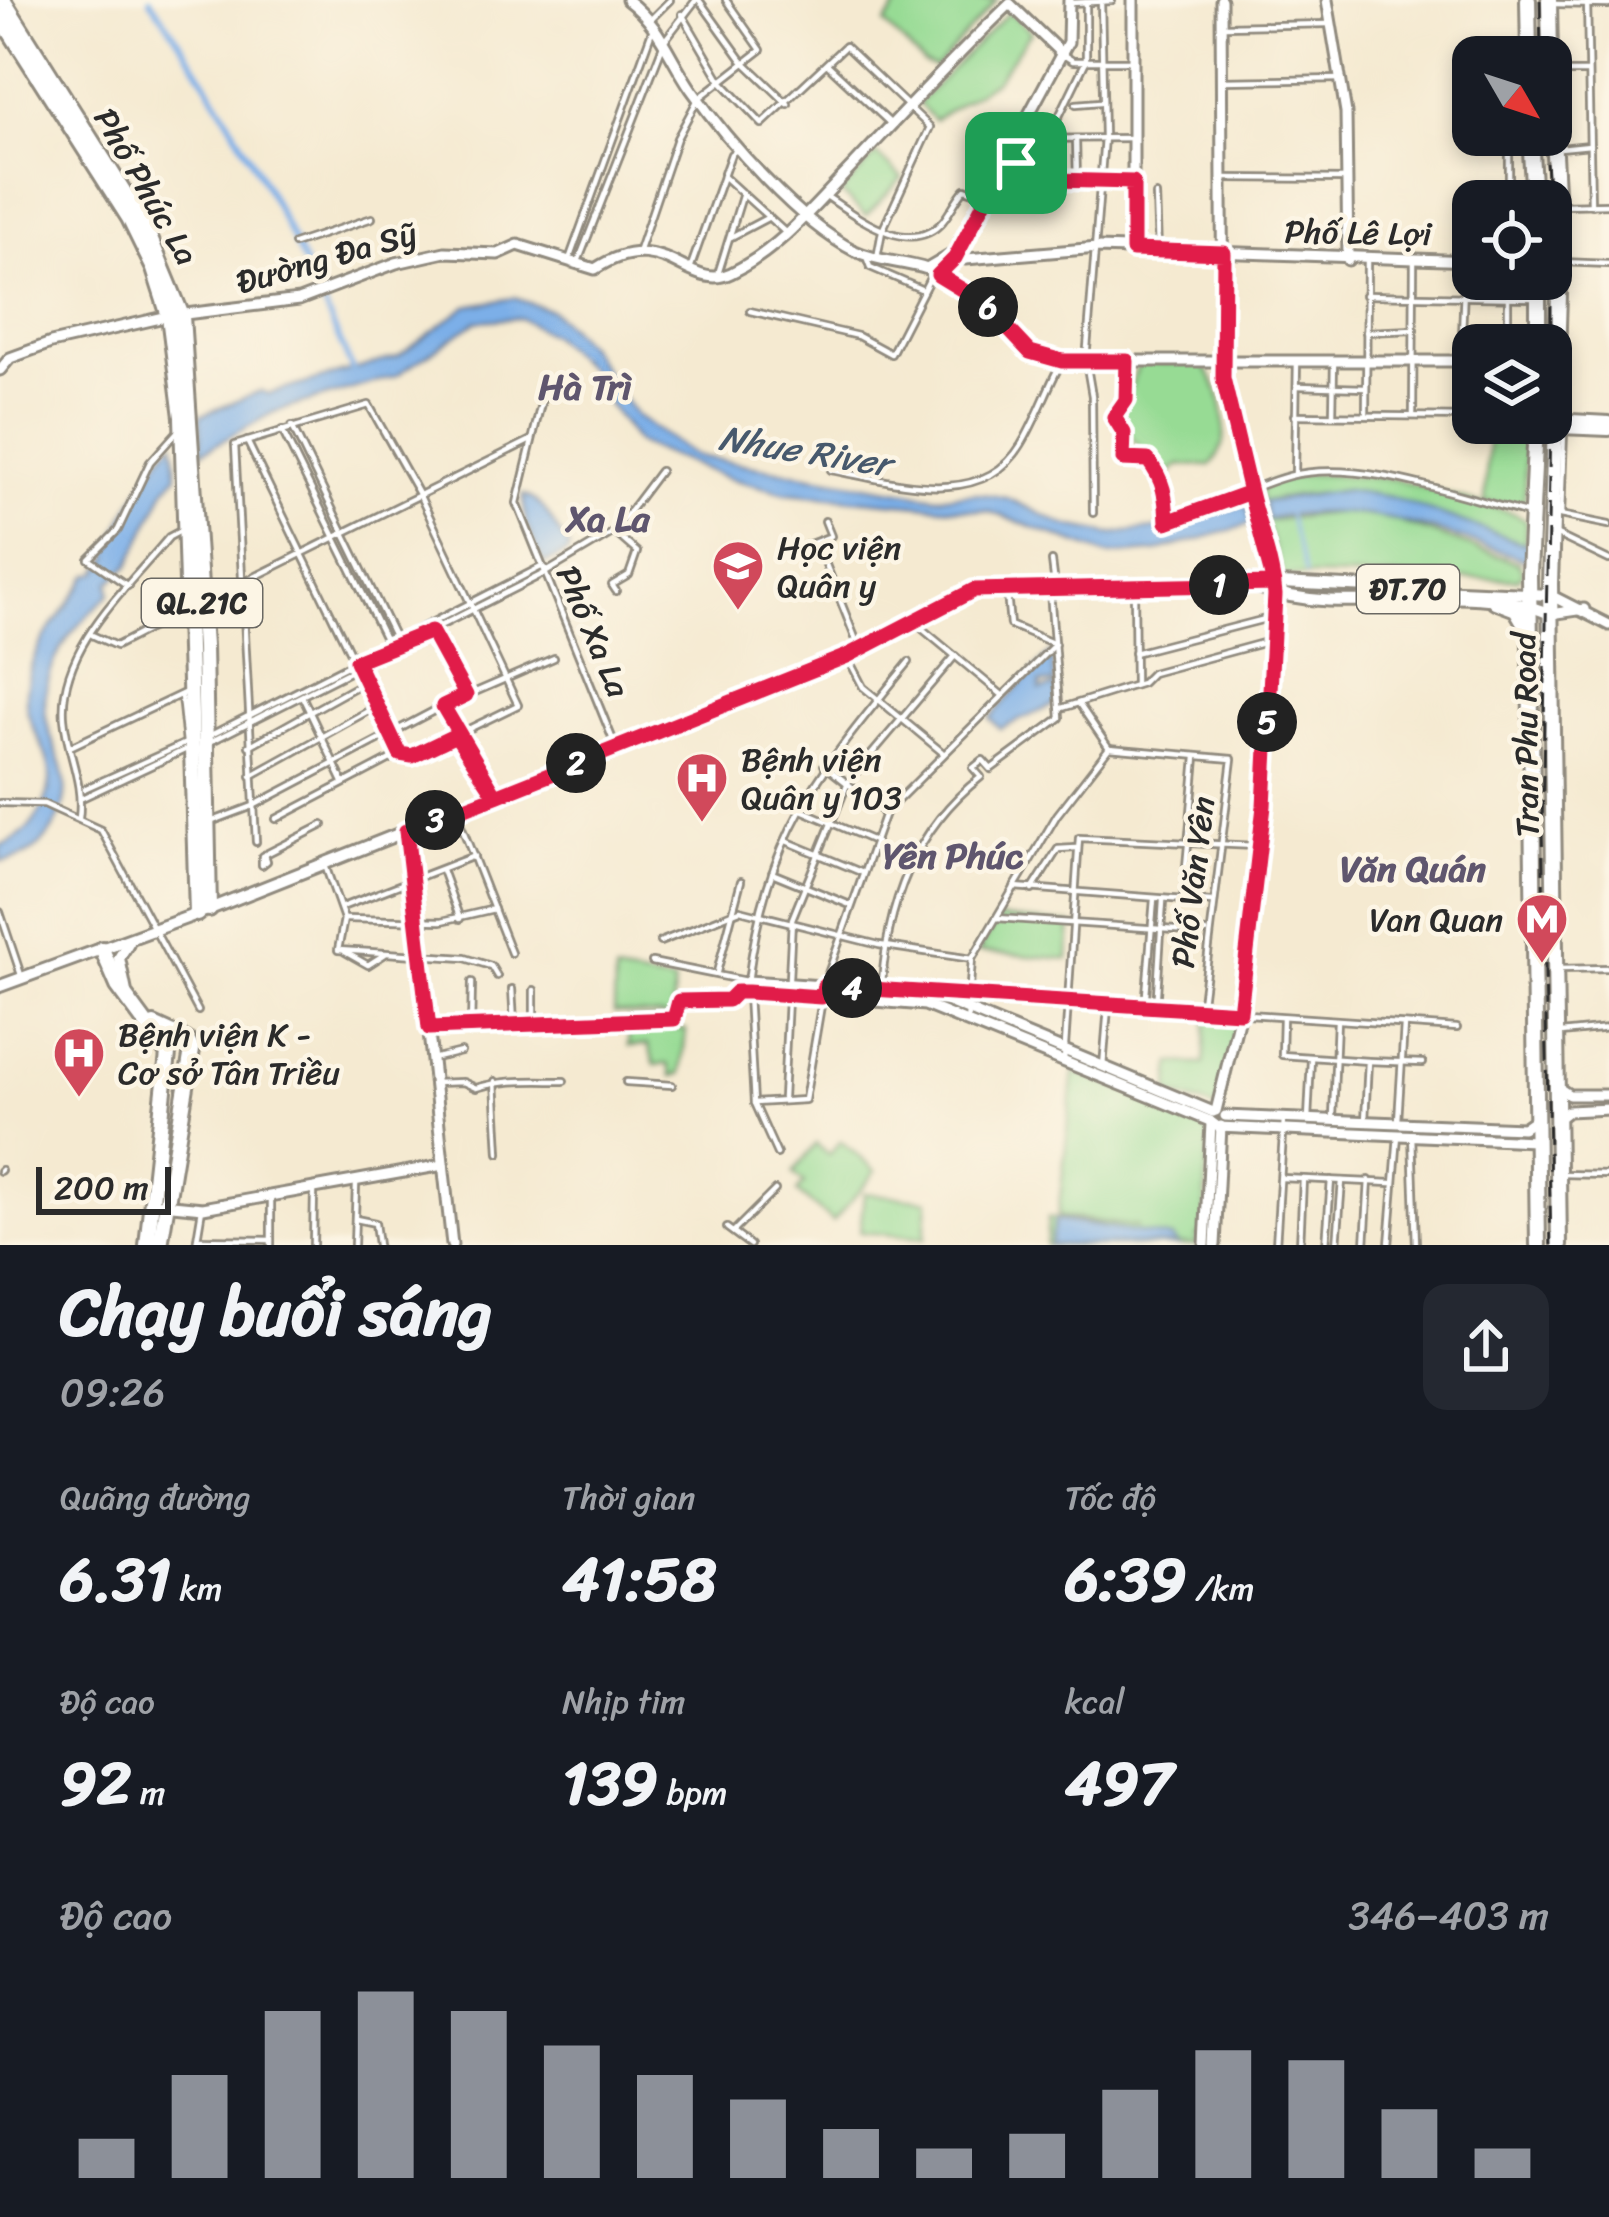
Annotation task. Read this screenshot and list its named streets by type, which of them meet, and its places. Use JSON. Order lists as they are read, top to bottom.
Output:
{
  "streets": {
    "highway": ["Phố Phúc La", "QL.21C", "Tran Phu Road"],
    "main road": ["ĐT.70"],
    "street": [
      "Phố Lê Lợi",
      "Đường Đa Sỹ",
      "Phố Xa La",
      "Phố Văn Yên"
    ]
  },
  "crossings": [
    ["Phố Phúc La", "Đường Đa Sỹ"],
    ["Phố Phúc La", "QL.21C"],
    ["ĐT.70", "QL.21C"],
    ["ĐT.70", "Phố Xa La"],
    ["ĐT.70", "Tran Phu Road"]
  ],
  "districts": [
    "Hà Trì",
    "Xa La",
    "Yên Phúc",
    "Văn Quán"
  ],
  "water": ["Nhue River"],
  "places": {
    "school or university": ["Học viện Quân y"],
    "hospital": ["Bệnh viện Quân y 103", "Bệnh viện K - Cơ sở Tân Triều"],
    "metro station": ["Van Quan"]
  },
  "scale_bar": "200 m",
  "north": "bottom right",
  "page": {
    "pins": [
      "6",
      "1",
      "5",
      "2",
      "3",
      "4"
    ],
    "scale": "200 m",
    "heading": ["Chạy buổi sáng", "09:26"],
    "stats": [
      ["Quãng đường", "6.31 km"],
      ["Thời gian", "41:58"],
      ["Tốc độ", "6:39 /km"],
      ["Độ cao", "92 m"],
      ["Nhịp tim", "139 bpm"],
      ["kcal", "497"]
    ],
    "chart": ["Độ cao", "346–403 m"]
  }
}
